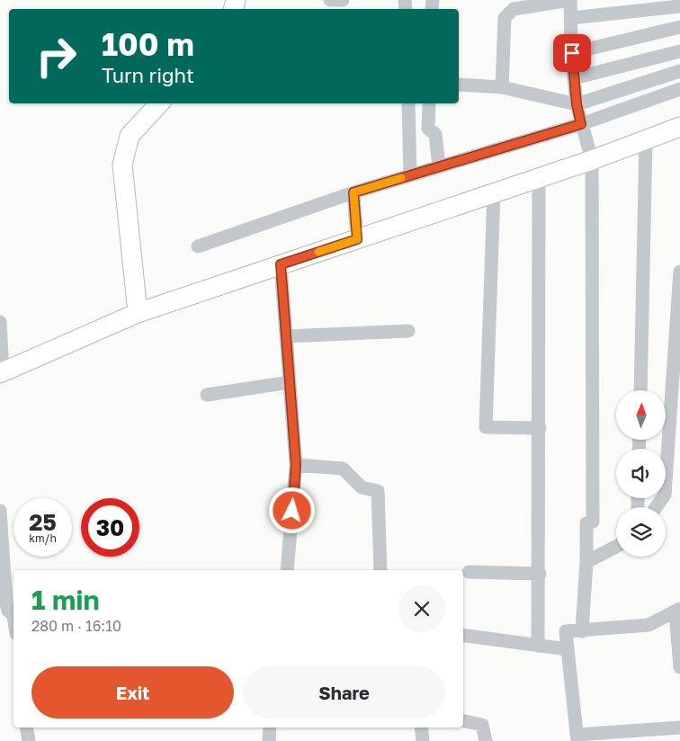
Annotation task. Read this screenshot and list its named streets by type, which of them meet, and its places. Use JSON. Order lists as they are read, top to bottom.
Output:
{
  "north": "top",
  "page": {
    "turn": ["100 m", "Turn right"],
    "speed": "25 km/h",
    "limit": "30",
    "heading": ["1 min", "280 m · 16:10"],
    "buttons": ["Exit", "Share"]
  }
}
